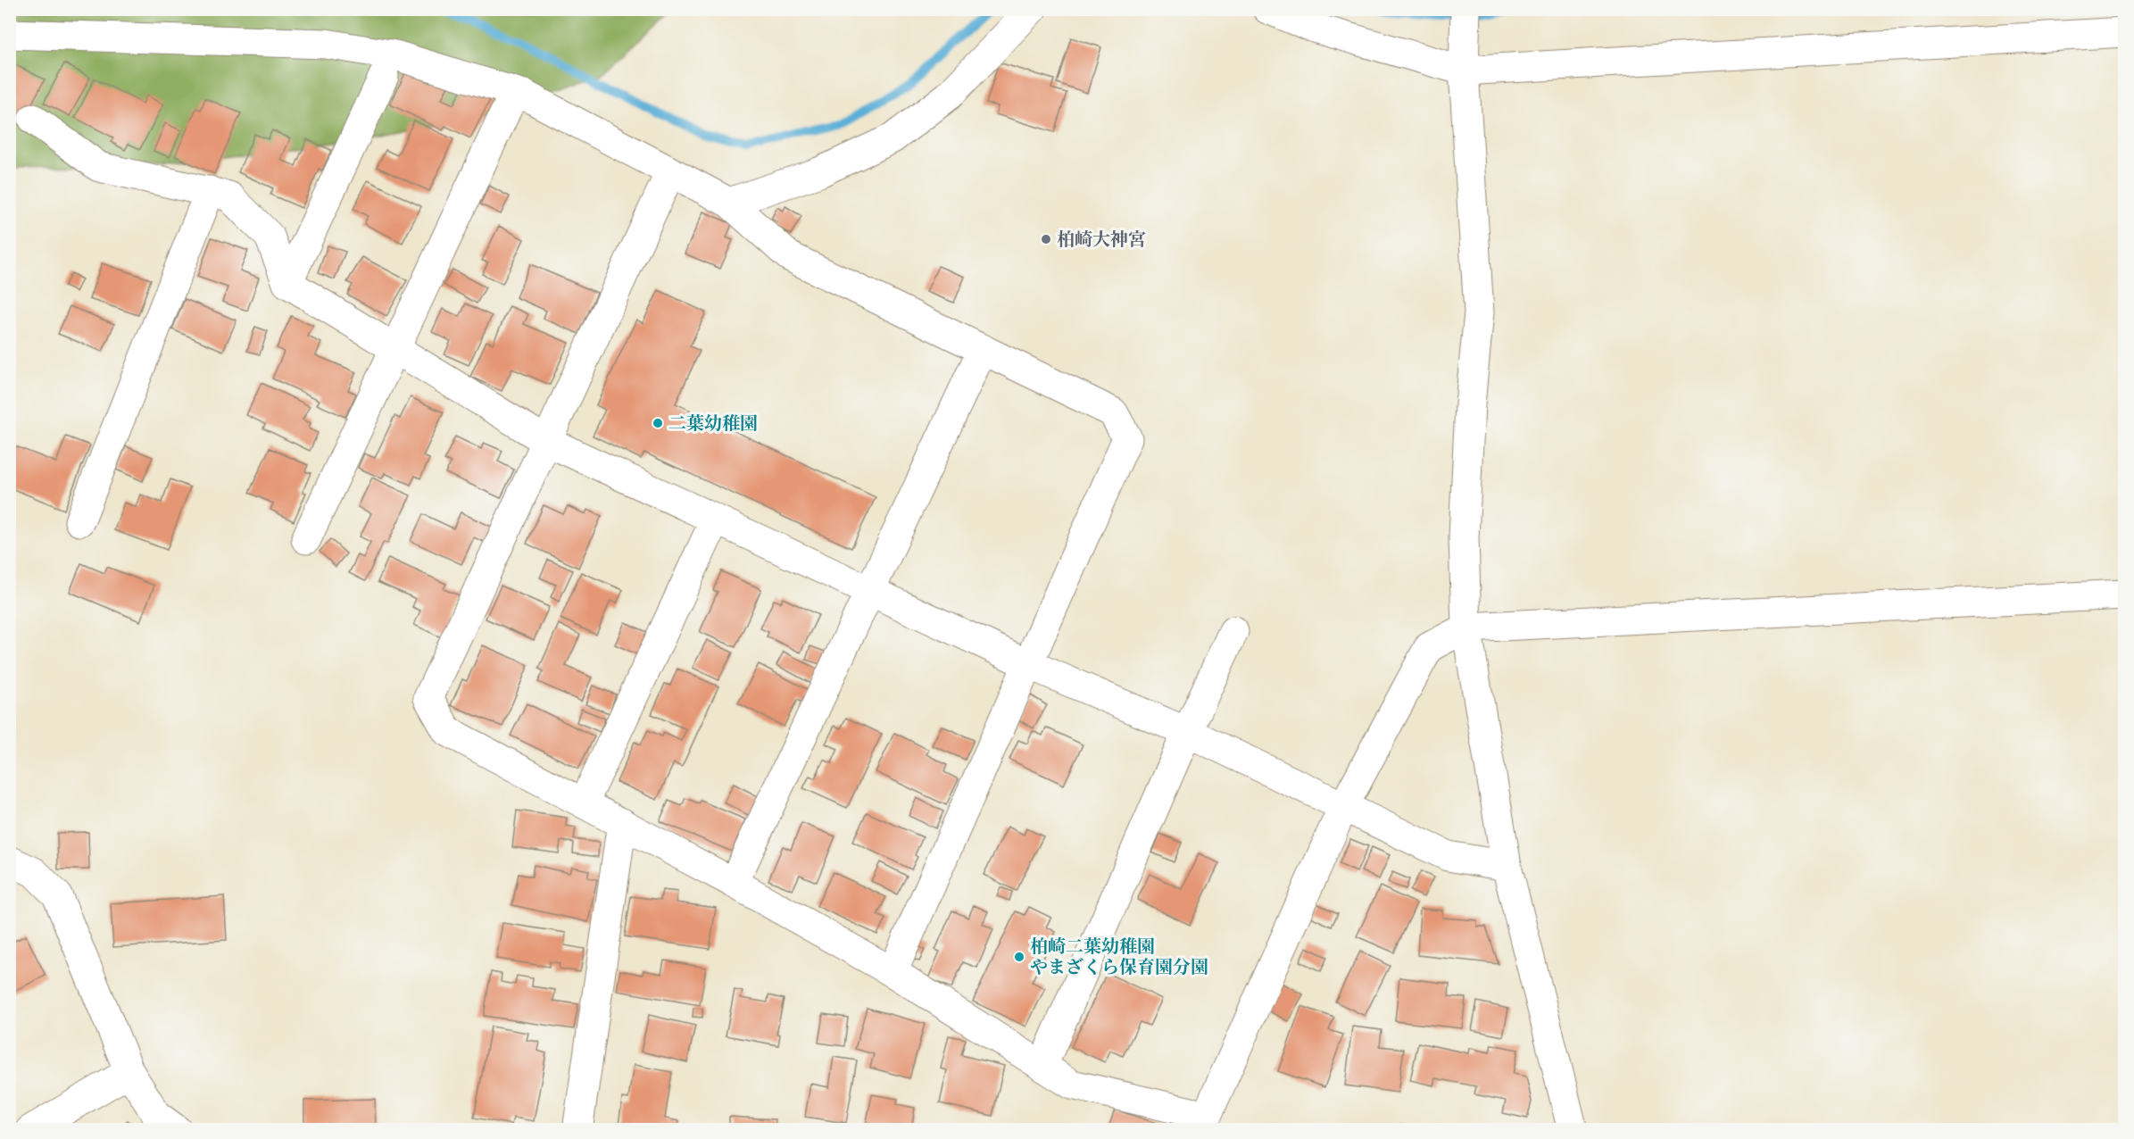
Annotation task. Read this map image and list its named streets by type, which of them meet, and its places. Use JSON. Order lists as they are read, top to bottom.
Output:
{
  "places": ["柏崎大神宮", "二葉幼稚園", "柏崎二葉幼稚園 やまざくら保育園分園"]
}
